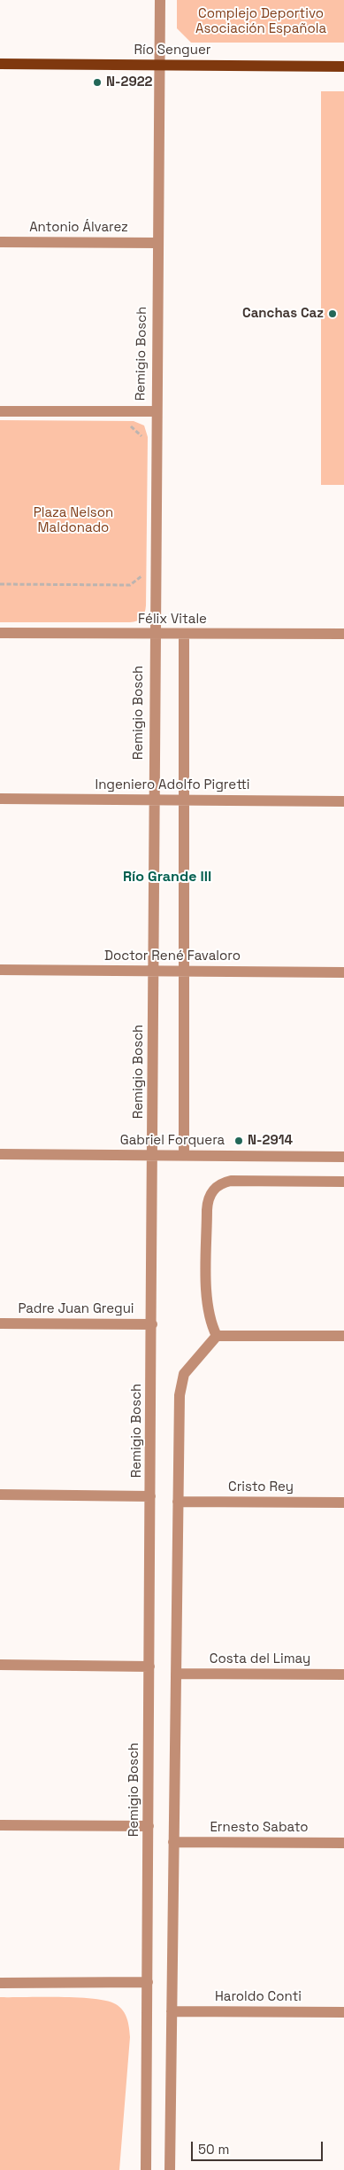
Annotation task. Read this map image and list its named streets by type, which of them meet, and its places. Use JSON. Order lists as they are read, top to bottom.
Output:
{
  "streets": {
    "main road": ["Río Senguer"],
    "street": [
      "Antonio Álvarez",
      "Remigio Bosch",
      "Félix Vitale",
      "Ingeniero Adolfo Pigretti",
      "Doctor René Favaloro",
      "Gabriel Forquera",
      "Padre Juan Gregui",
      "Cristo Rey",
      "Costa del Limay",
      "Ernesto Sabato",
      "Haroldo Conti"
    ]
  },
  "crossings": [
    ["Río Senguer", "Remigio Bosch"],
    ["Antonio Álvarez", "Remigio Bosch"],
    ["Remigio Bosch", "Félix Vitale"],
    ["Remigio Bosch", "Ingeniero Adolfo Pigretti"],
    ["Remigio Bosch", "Doctor René Favaloro"],
    ["Remigio Bosch", "Gabriel Forquera"],
    ["Remigio Bosch", "Padre Juan Gregui"]
  ],
  "districts": ["Río Grande III"],
  "parks": ["Complejo Deportivo Asociación Española", "Plaza Nelson Maldonado"],
  "places": ["N-2922", "Canchas Caz", "N-2914"],
  "scale_bar": "50 m"
}
